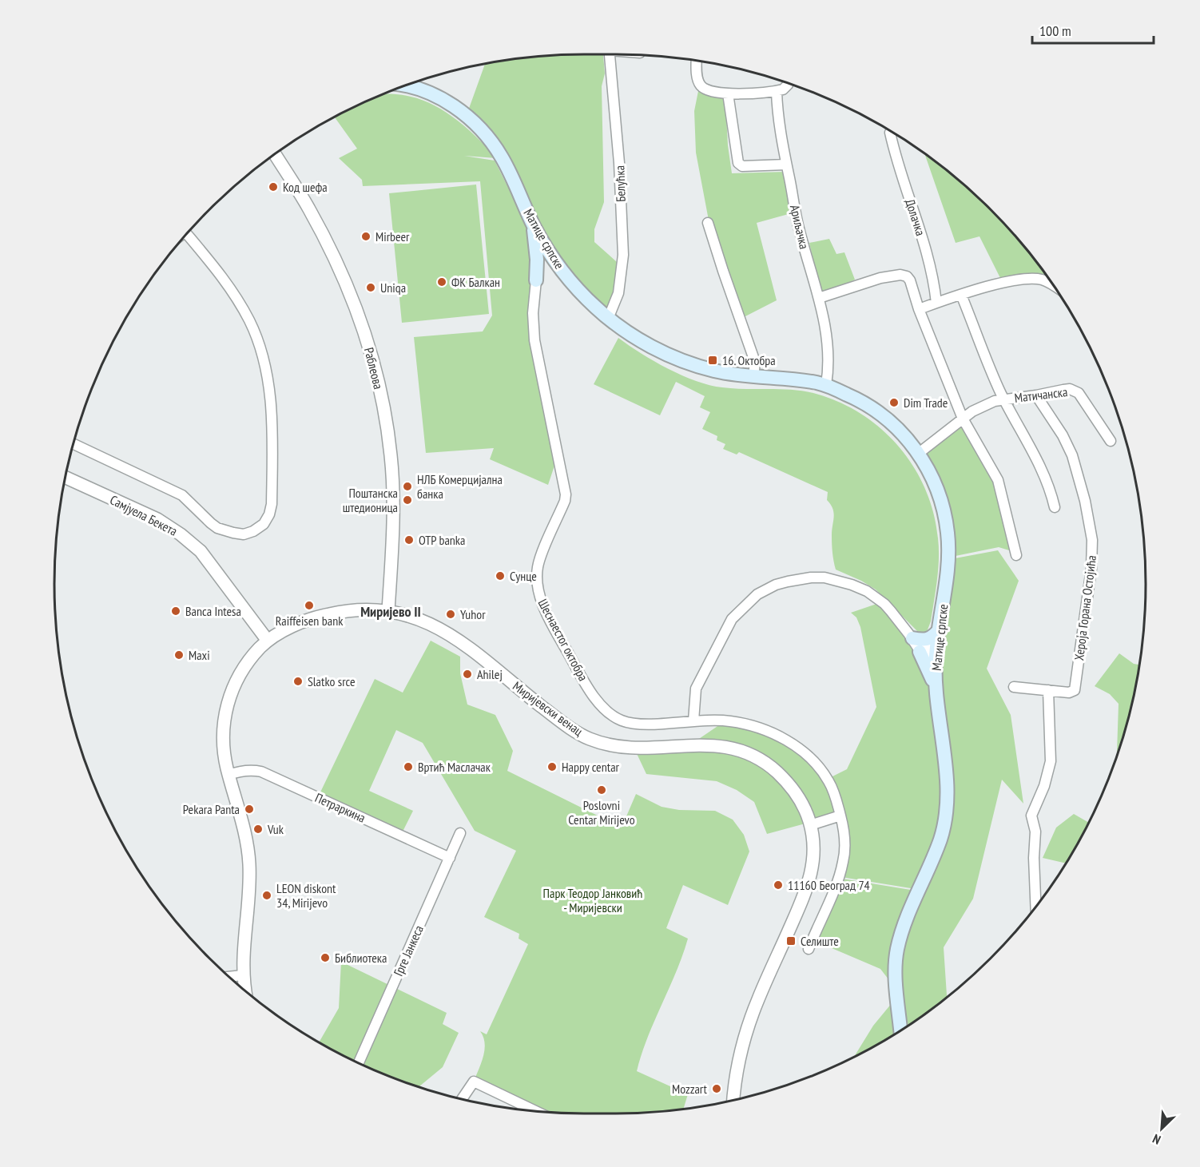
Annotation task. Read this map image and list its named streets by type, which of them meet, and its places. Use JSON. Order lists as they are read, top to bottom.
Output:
{
  "streets": {
    "main road": ["Матице српске"],
    "street": [
      "Белућка",
      "Долачка",
      "Ариљачка",
      "Раблеова",
      "Матичанска",
      "Самјуела Бекета",
      "Хероја Горана Остојића",
      "Шеснаестог октобра",
      "Миријевски венац",
      "Петраркина",
      "Грге Јанкеса"
    ]
  },
  "crossings": [
    ["Белућка", "Матице српске"],
    ["Ариљачка", "Матице српске"],
    ["Матице српске", "Матичанска"],
    ["Раблеова", "Миријевски венац"],
    ["Матичанска", "Хероја Горана Остојића"],
    ["Самјуела Бекета", "Миријевски венац"],
    ["Миријевски венац", "Петраркина"],
    ["Петраркина", "Грге Јанкеса"]
  ],
  "districts": ["Миријево II"],
  "parks": ["Парк Теодор Јанковић - Миријевски"],
  "places": {
    "other": [
      "Код шефа",
      "Mirbeer",
      "ФК Балкан",
      "Uniqa",
      "Dim Trade",
      "НЛБ Комерцијална банка",
      "Поштанска штедионица",
      "OTP banka",
      "Сунце",
      "Raiffeisen bank",
      "Banca Intesa",
      "Yuhor",
      "Maxi",
      "Ahilej",
      "Slatko srce",
      "Вртић Маслачак",
      "Happy centar",
      "Poslovni Centar Mirijevo",
      "Pekara Panta",
      "Vuk",
      "11160 Београд 74",
      "LEON diskont 34, Mirijevo",
      "Библиотека",
      "Mozzart"
    ],
    "transit": ["16. Октобра", "Селиште"]
  },
  "scale_bar": "100 m",
  "north": "bottom left"
}
